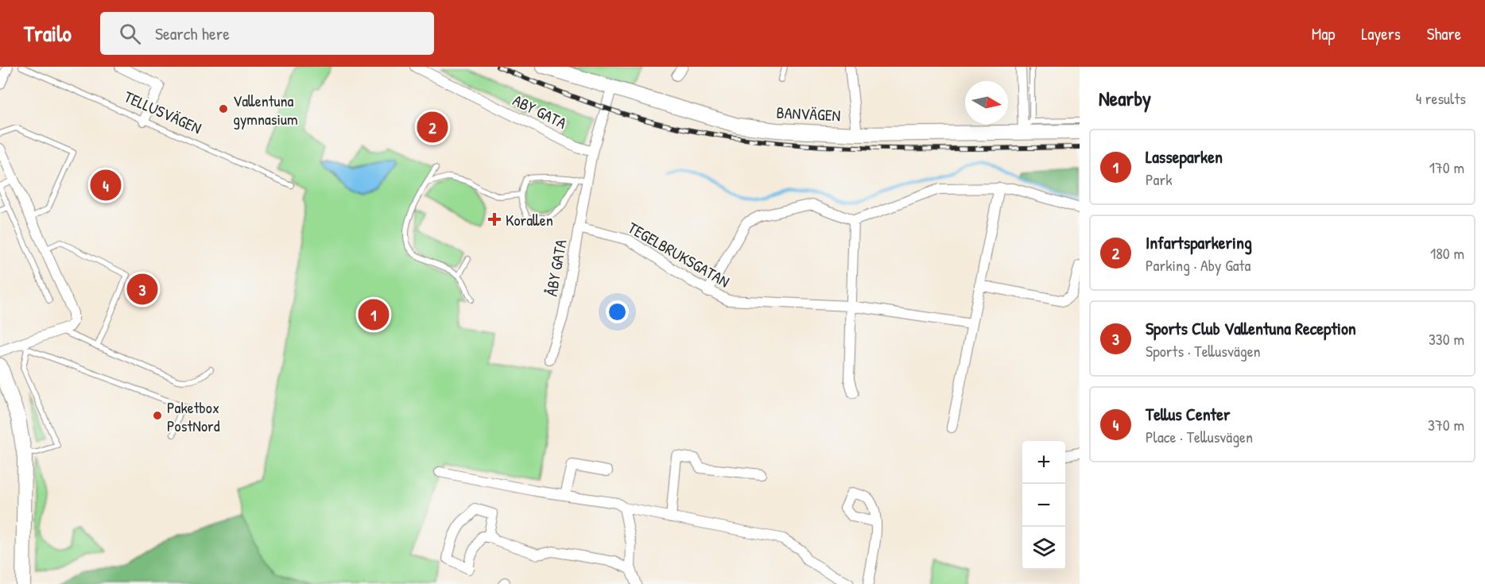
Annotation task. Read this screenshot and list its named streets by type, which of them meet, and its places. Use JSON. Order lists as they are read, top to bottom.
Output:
{
  "streets": {
    "street": [
      "ABY GATA",
      "BANVÄGEN",
      "TEGELBRUKSGATAN",
      "ÅBY GATA"
    ],
    "lane": ["TELLUSVÄGEN"]
  },
  "crossings": [
    ["ABY GATA", "ÅBY GATA"],
    ["TEGELBRUKSGATAN", "ÅBY GATA"]
  ],
  "places": {
    "other": ["Vallentuna gymnasium", "Paketbox PostNord"],
    "health": ["Korallen"]
  },
  "north": "right",
  "page": {
    "header": "Trailo",
    "search": "Search here",
    "nav": ["Map", "Layers", "Share"],
    "heading": ["Nearby", "4 results"],
    "pins": [
      "2",
      "4",
      "3",
      "1"
    ],
    "list": [
      {
        "mark": "1",
        "name": "Lasseparken",
        "note": "Park",
        "value": "170 m"
      },
      {
        "mark": "2",
        "name": "Infartsparkering",
        "note": "Parking · Aby Gata",
        "value": "180 m"
      },
      {
        "mark": "3",
        "name": "Sports Club Vallentuna Reception",
        "note": "Sports · Tellusvägen",
        "value": "330 m"
      },
      {
        "mark": "4",
        "name": "Tellus Center",
        "note": "Place · Tellusvägen",
        "value": "370 m"
      }
    ],
    "map_buttons": ["+", "−"]
  }
}
